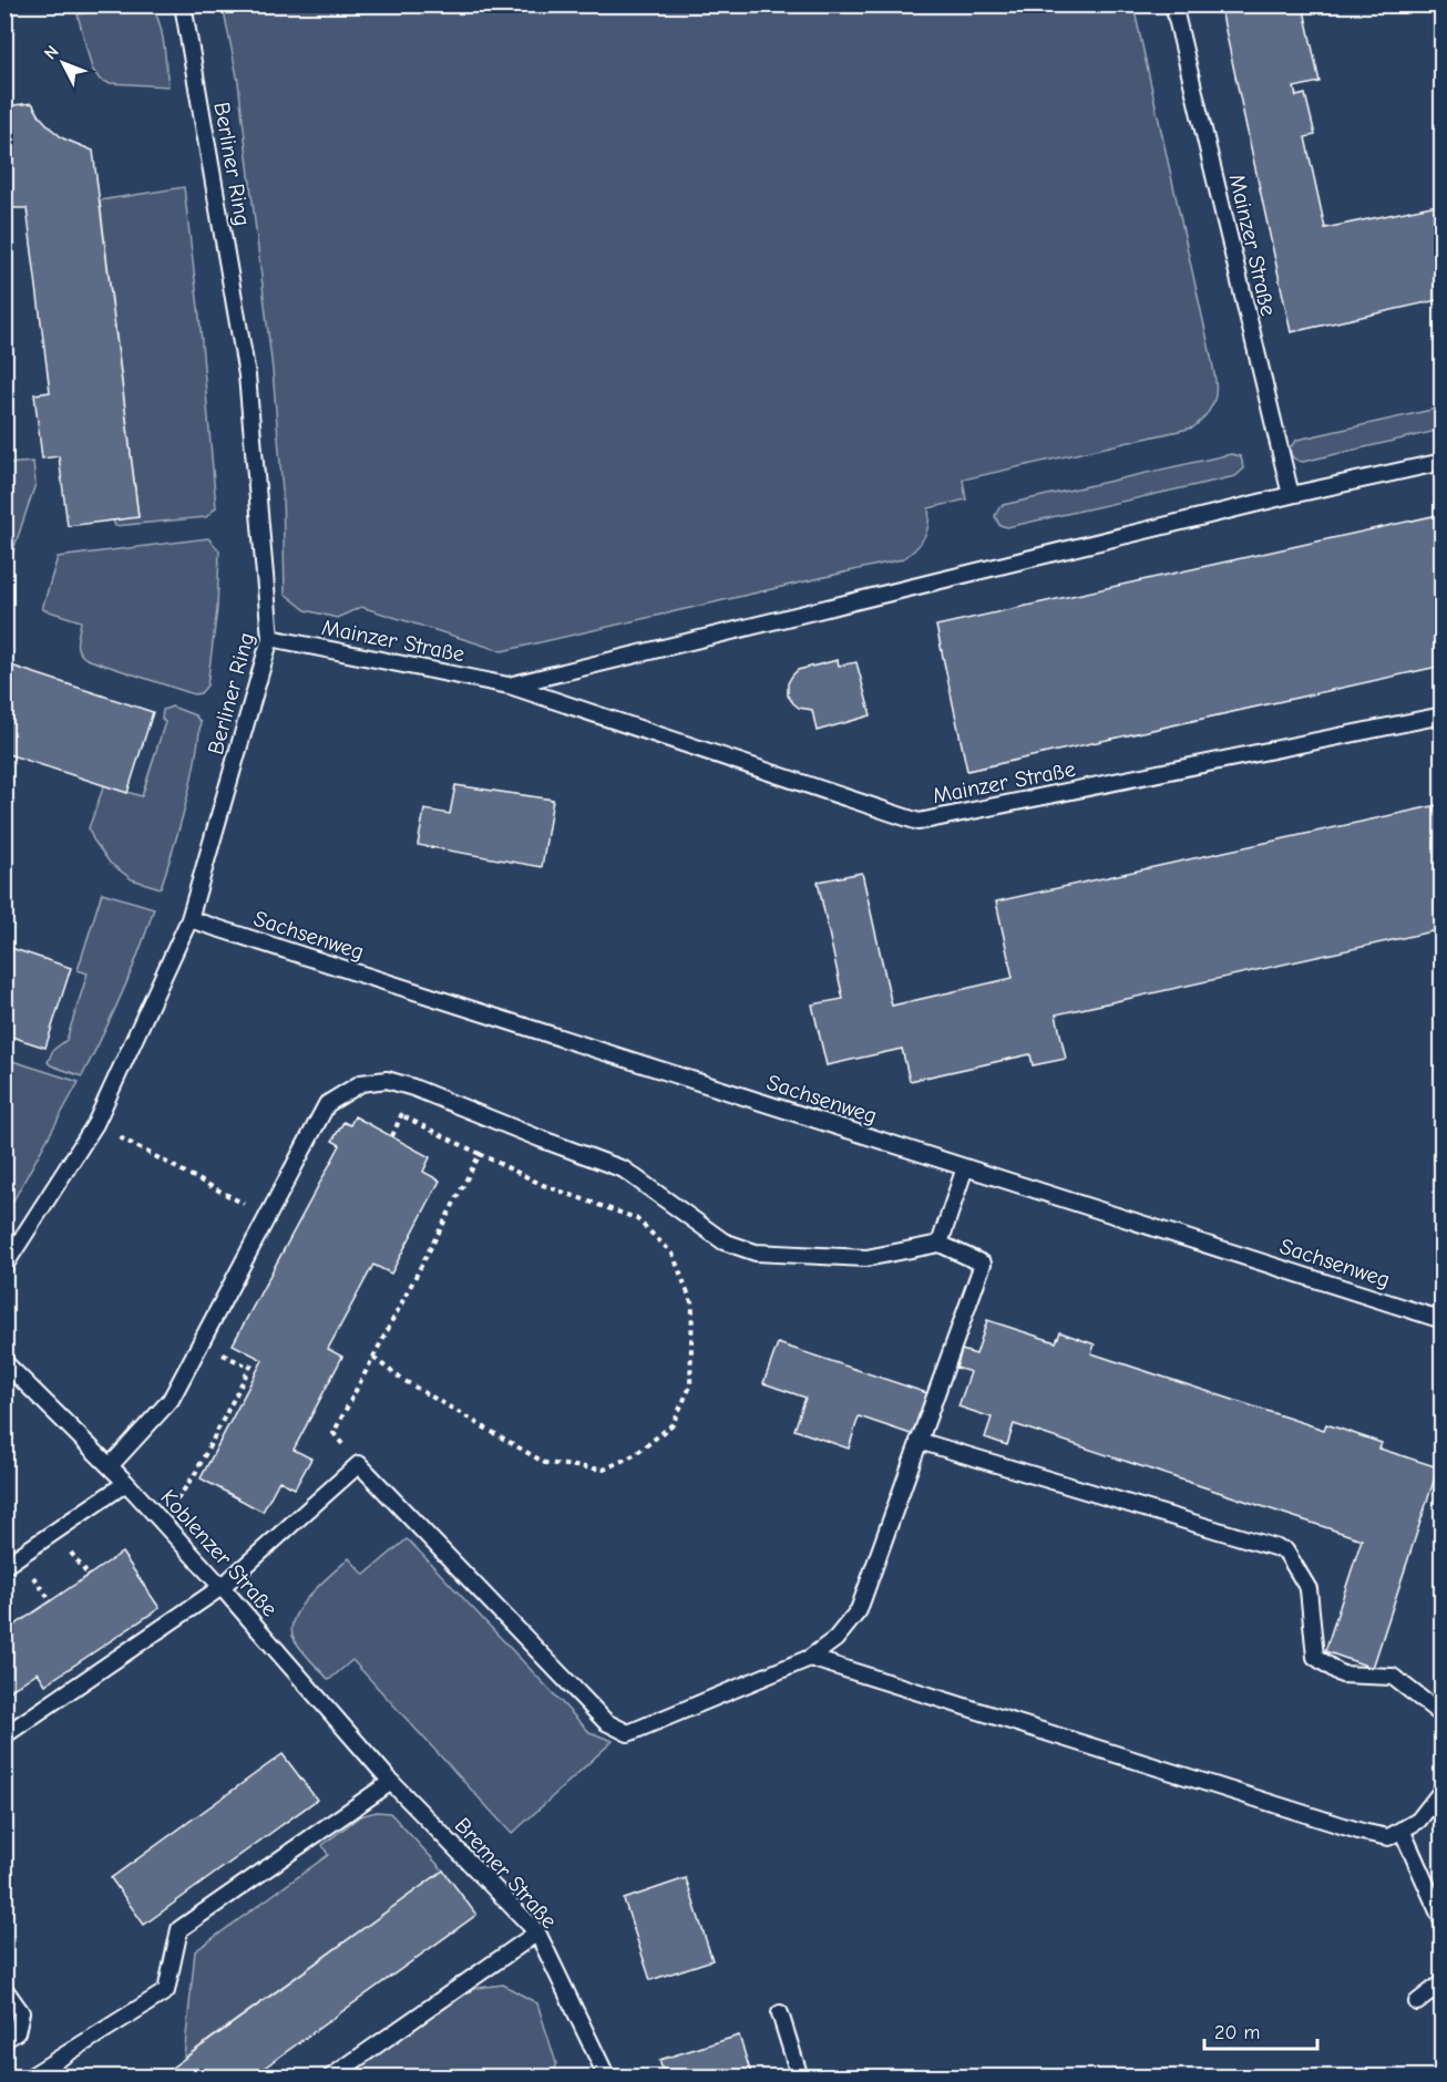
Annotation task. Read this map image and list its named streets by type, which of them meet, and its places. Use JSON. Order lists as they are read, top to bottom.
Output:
{
  "streets": {
    "lane": [
      "Berliner Ring",
      "Mainzer Straße",
      "Sachsenweg",
      "Koblenzer Straße",
      "Bremer Straße"
    ]
  },
  "crossings": [
    ["Berliner Ring", "Mainzer Straße"],
    ["Berliner Ring", "Sachsenweg"],
    ["Koblenzer Straße", "Bremer Straße"]
  ],
  "scale_bar": "20 m",
  "north": "top left"
}
